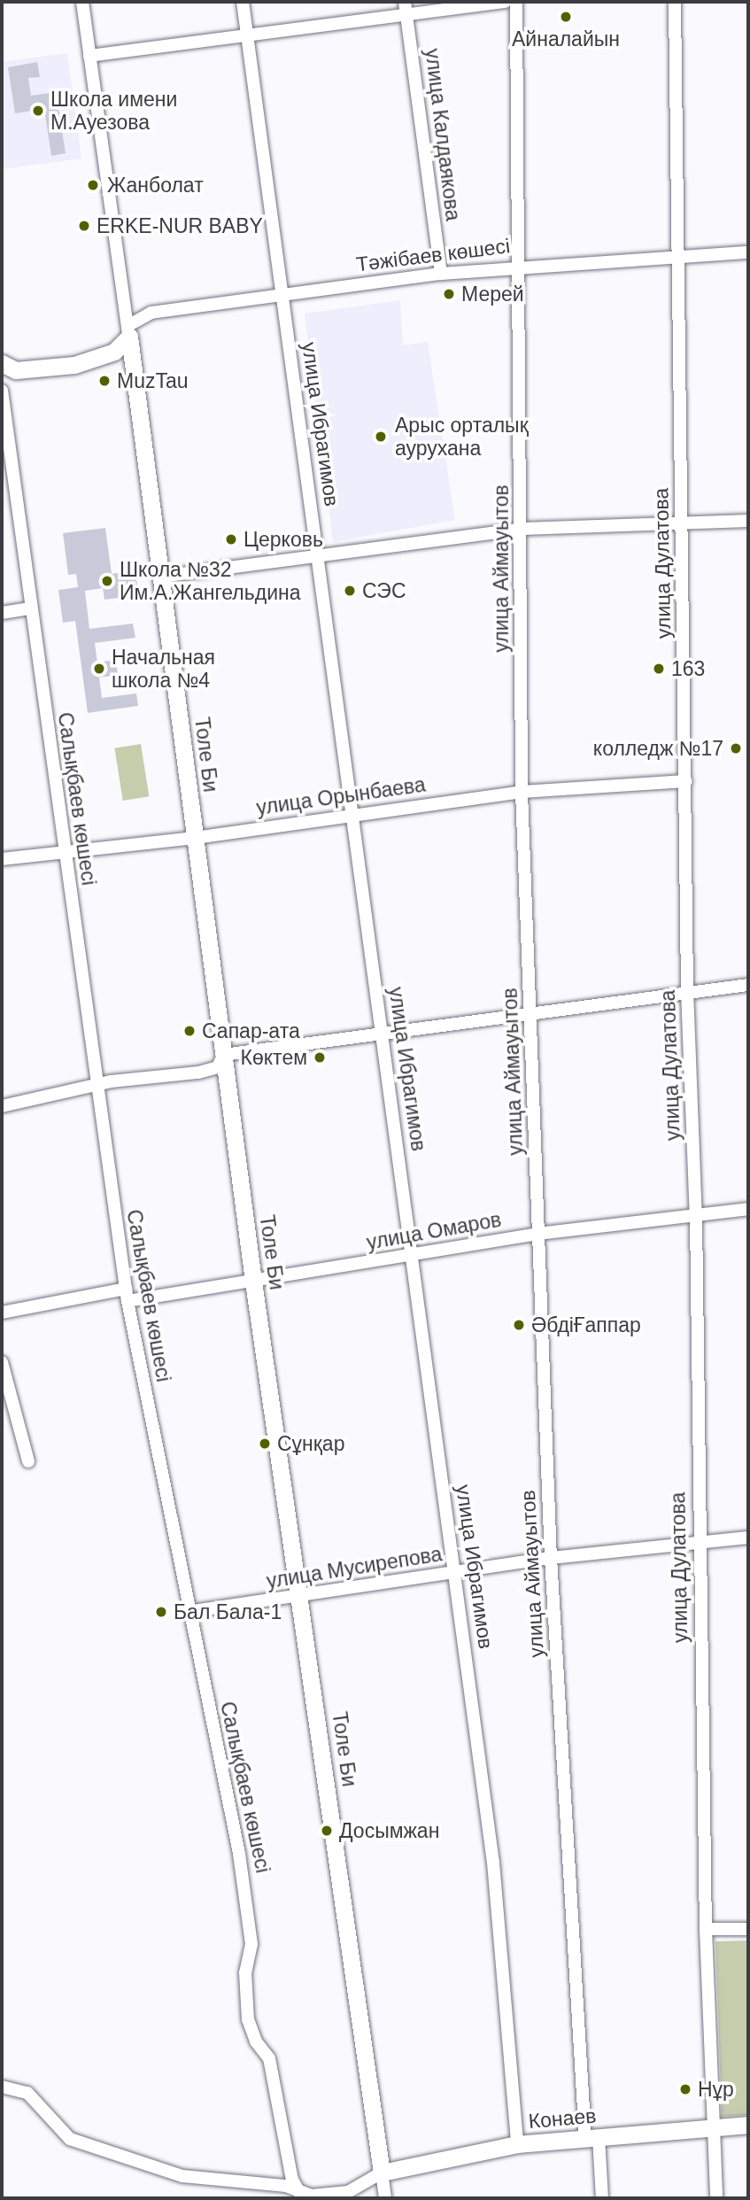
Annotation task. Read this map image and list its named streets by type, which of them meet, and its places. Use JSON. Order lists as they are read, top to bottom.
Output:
{
  "streets": {
    "main road": ["Толе Би", "Конаев"],
    "street": [
      "улица Калдаякова",
      "Тәжібаев көшесі",
      "улица Ибрагимов",
      "улица Дулатова",
      "улица Аймауытов",
      "улица Орынбаева",
      "Салықбаев көшесі",
      "улица Омаров",
      "улица Мусирепова"
    ]
  },
  "crossings": [
    ["улица Калдаякова", "Тәжібаев көшесі"],
    ["Тәжібаев көшесі", "улица Ибрагимов"],
    ["Тәжібаев көшесі", "улица Дулатова"],
    ["Тәжібаев көшесі", "улица Аймауытов"],
    ["Тәжібаев көшесі", "Толе Би"],
    ["улица Ибрагимов", "улица Орынбаева"],
    ["улица Ибрагимов", "улица Омаров"],
    ["улица Ибрагимов", "улица Мусирепова"],
    ["улица Ибрагимов", "Конаев"],
    ["улица Дулатова", "улица Орынбаева"],
    ["улица Дулатова", "улица Омаров"],
    ["улица Дулатова", "улица Мусирепова"],
    ["улица Дулатова", "Конаев"],
    ["улица Аймауытов", "улица Орынбаева"],
    ["улица Аймауытов", "улица Омаров"],
    ["улица Аймауытов", "улица Мусирепова"],
    ["улица Аймауытов", "Конаев"],
    ["Толе Би", "улица Орынбаева"],
    ["Толе Би", "улица Омаров"],
    ["Толе Би", "улица Мусирепова"],
    ["Толе Би", "Конаев"],
    ["улица Орынбаева", "Салықбаев көшесі"],
    ["Салықбаев көшесі", "улица Омаров"],
    ["Салықбаев көшесі", "улица Мусирепова"]
  ],
  "places": [
    "Айналайын",
    "Школа имени М.Ауезова",
    "Жанболат",
    "ERKE-NUR BABY",
    "Мерей",
    "MuzTau",
    "Арыс орталық аурухана",
    "Церковь",
    "Школа №32 Им.А.Жангельдина",
    "СЭС",
    "Начальная школа №4",
    "163",
    "колледж №17",
    "Сапар-ата",
    "Көктем",
    "ӘбдіҒаппар",
    "Cұнқар",
    "Бал Бала-1",
    "Досымжан",
    "Нұр"
  ]
}
